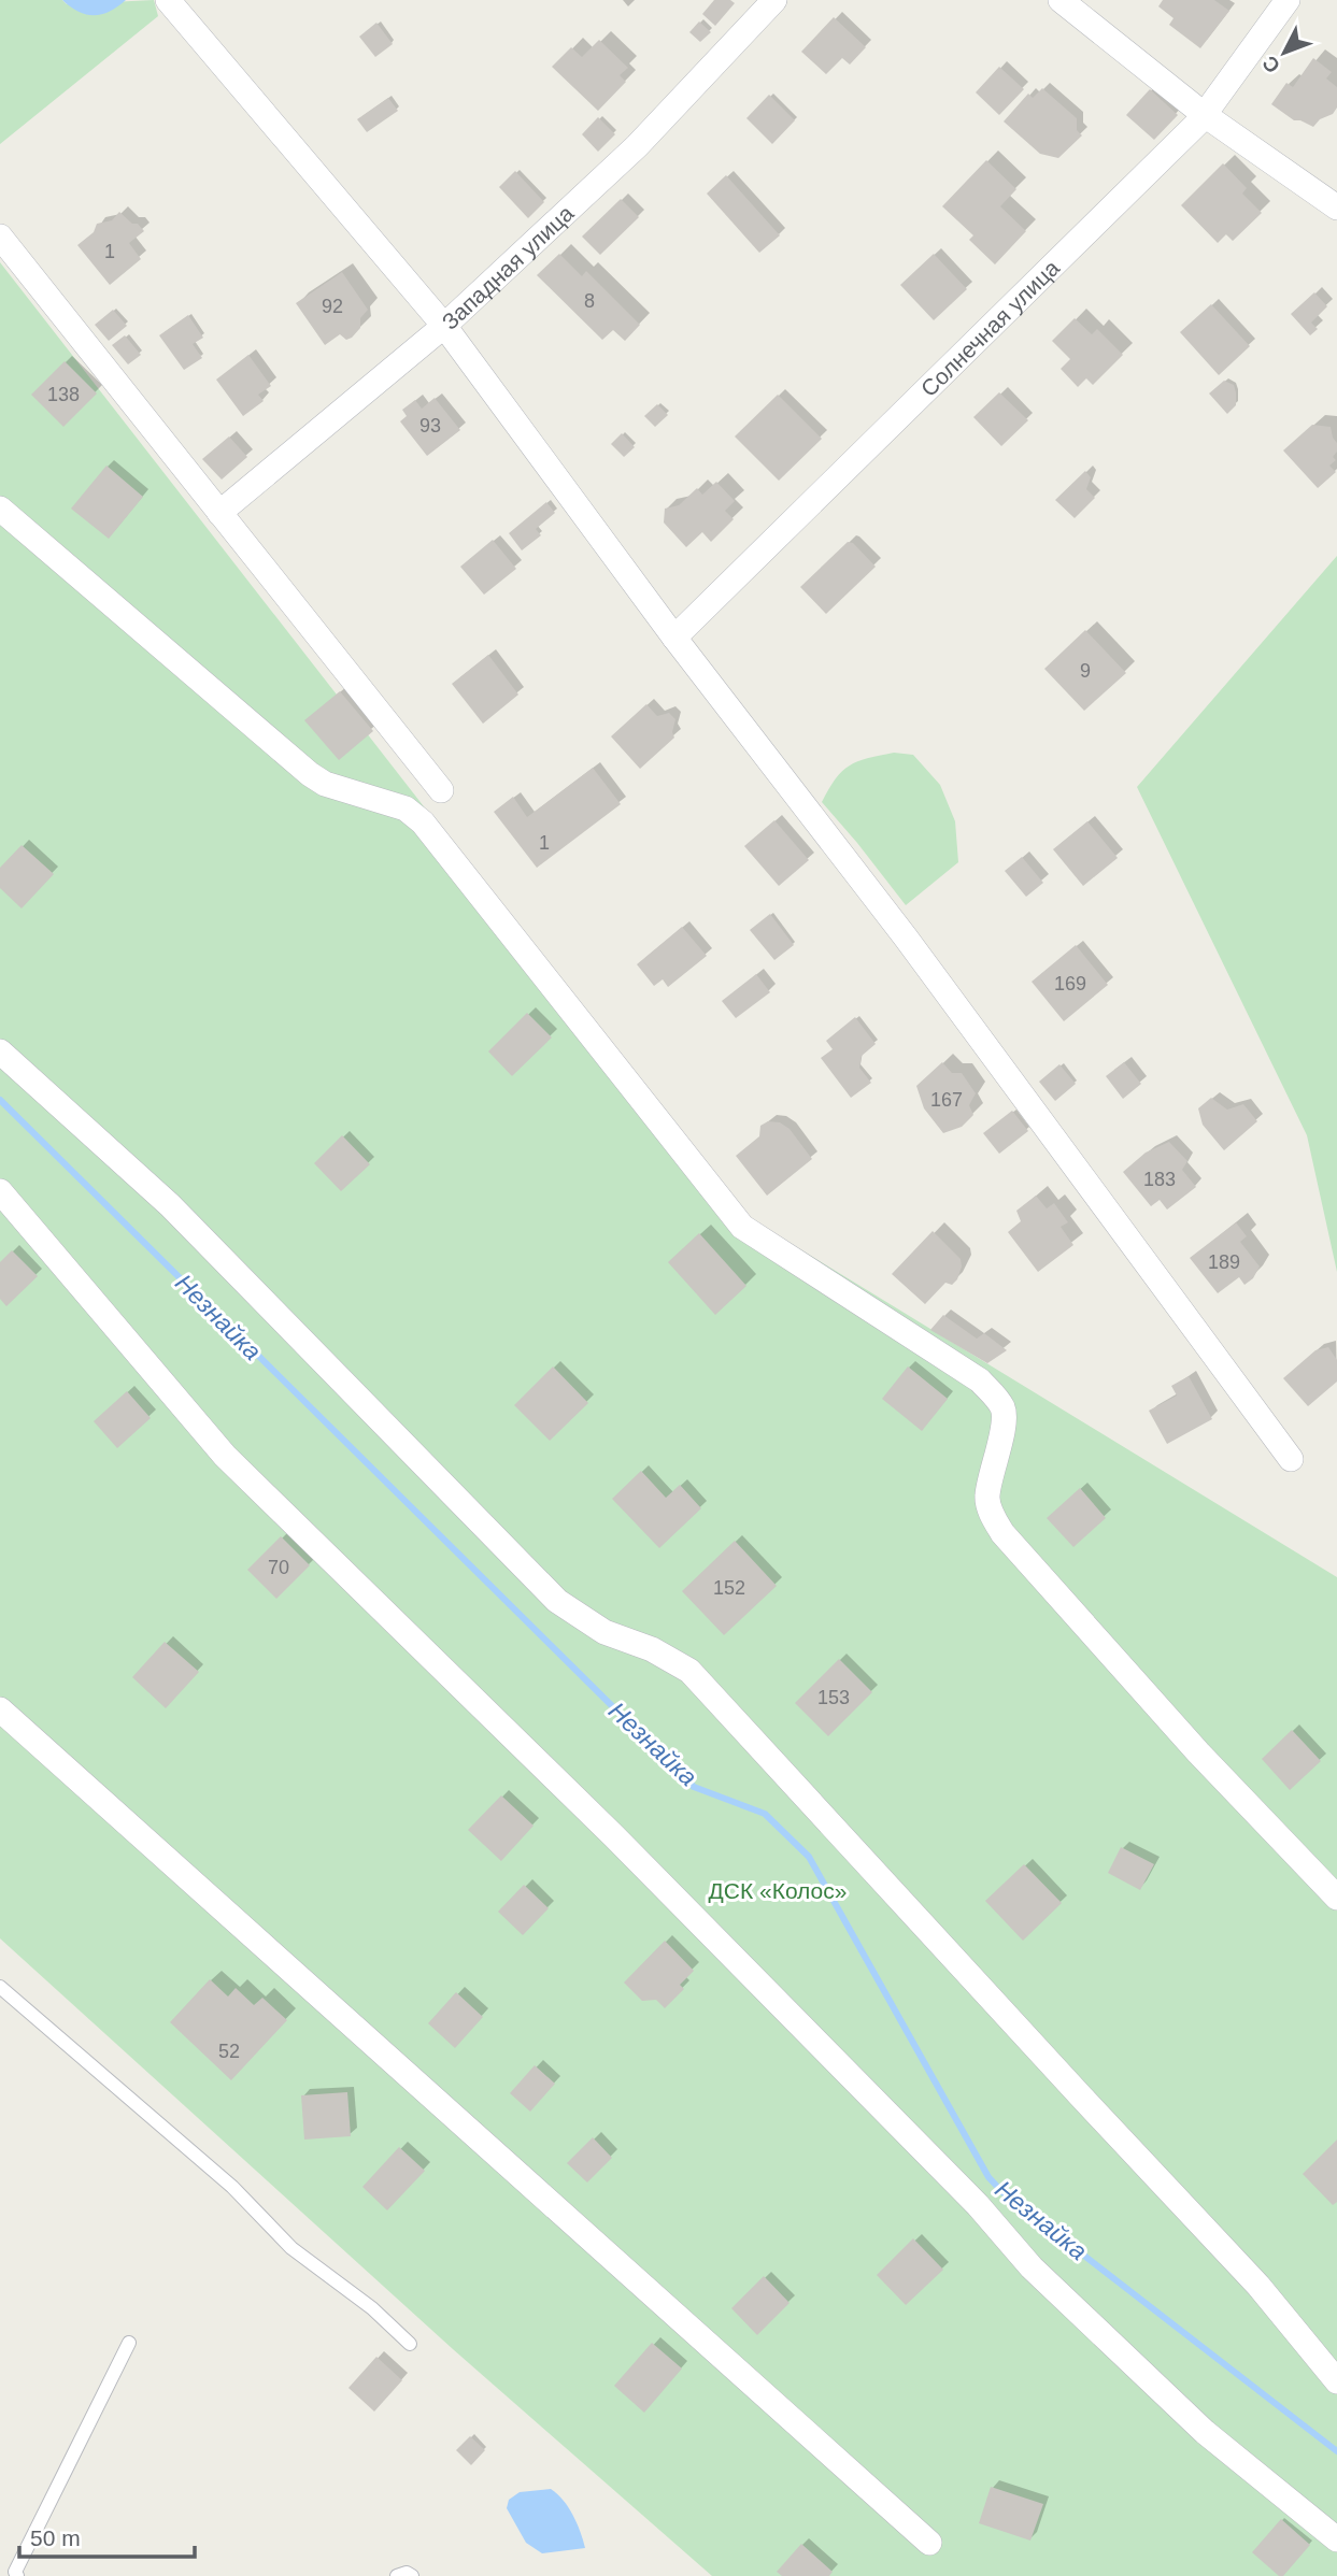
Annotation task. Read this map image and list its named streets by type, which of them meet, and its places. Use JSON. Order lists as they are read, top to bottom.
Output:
{
  "streets": {
    "street": ["Западная улица", "Солнечная улица"]
  },
  "water": ["Незнайка"],
  "parks": ["ДСК «Колос»"],
  "house_numbers": [
    "1",
    "8",
    "92",
    "138",
    "93",
    "9",
    "1",
    "169",
    "167",
    "183",
    "189",
    "70",
    "152",
    "153",
    "52"
  ],
  "scale_bar": "50 m",
  "north": "bottom left"
}
